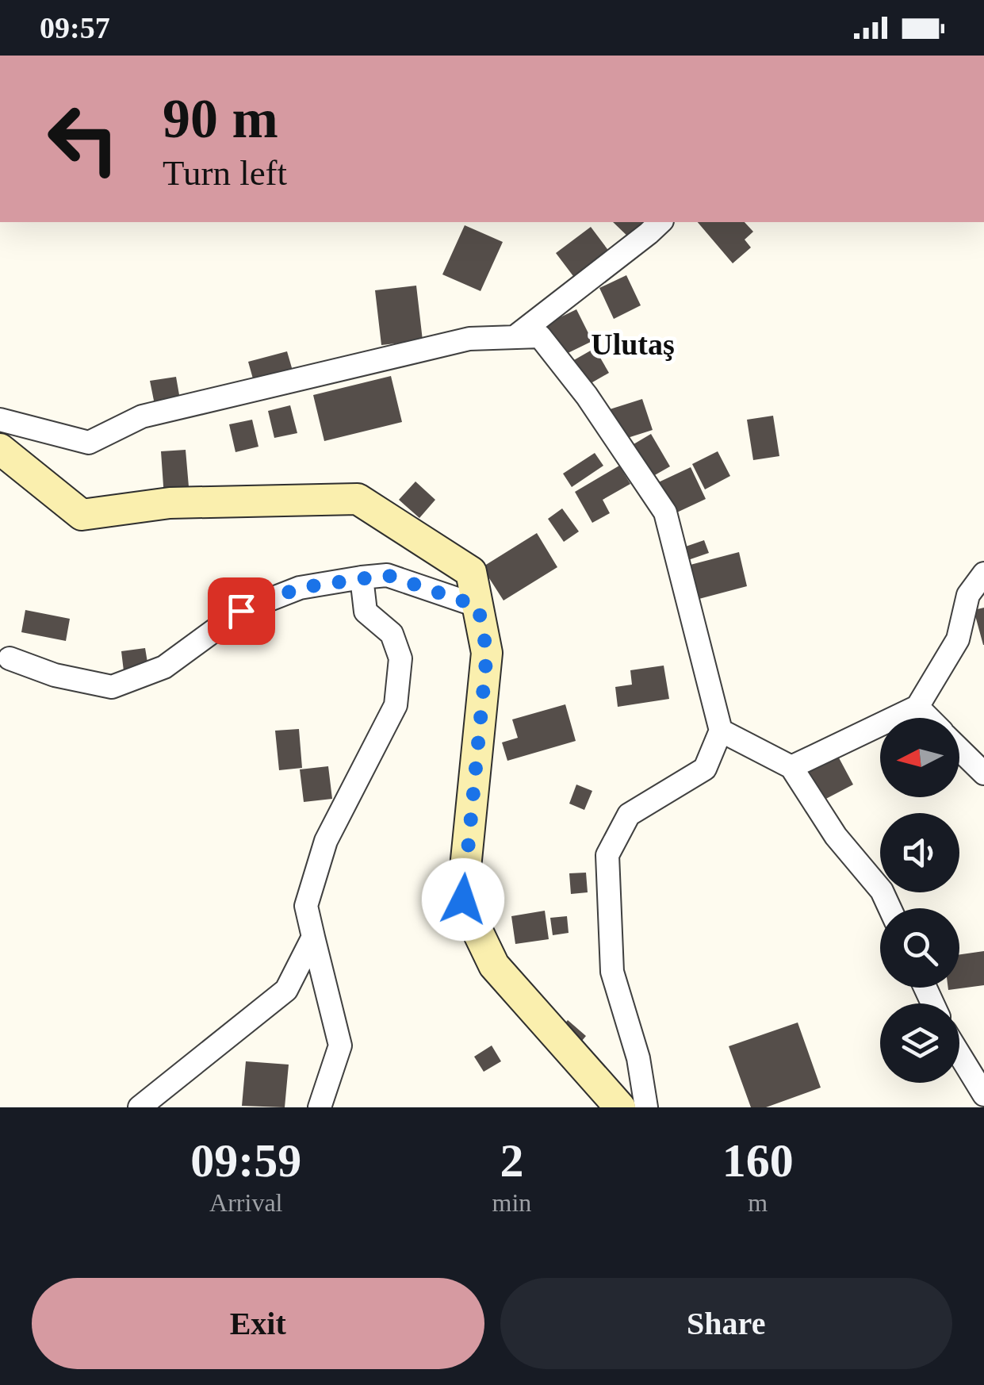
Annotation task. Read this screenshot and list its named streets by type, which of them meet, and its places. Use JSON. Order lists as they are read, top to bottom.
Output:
{
  "districts": ["Ulutaş"],
  "north": "left",
  "page": {
    "status": "09:57",
    "turn": ["90 m", "Turn left"],
    "eta": [
      "09:59",
      "Arrival",
      "2",
      "min",
      "160",
      "m"
    ],
    "buttons": ["Exit", "Share"]
  }
}
